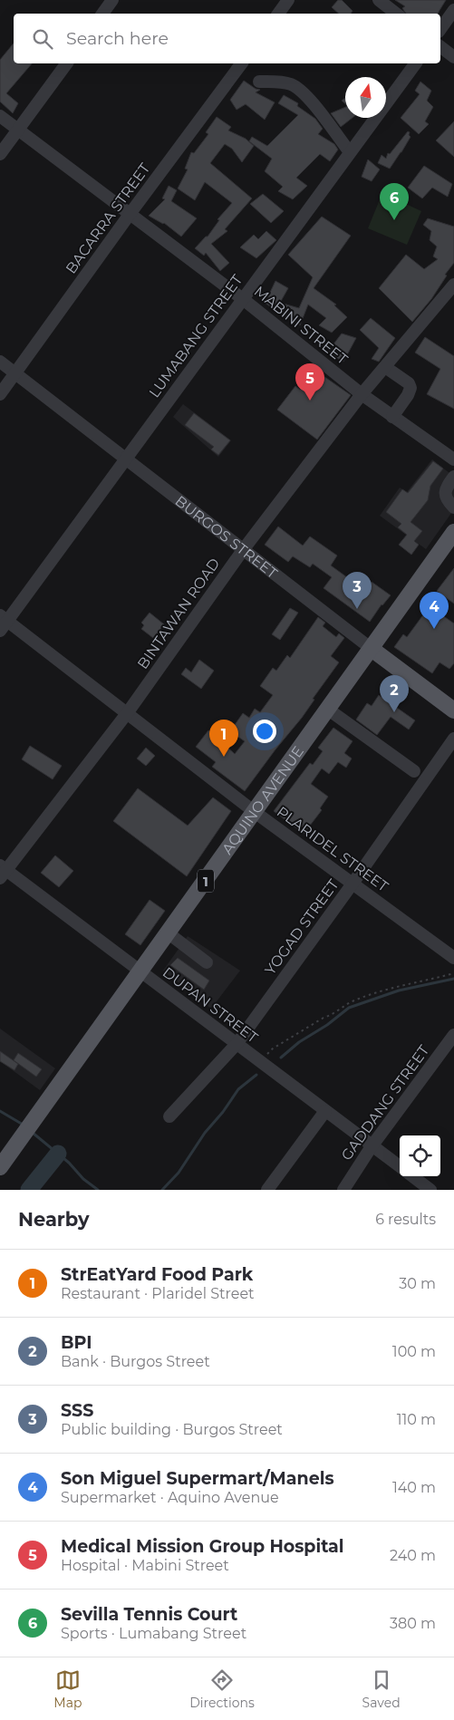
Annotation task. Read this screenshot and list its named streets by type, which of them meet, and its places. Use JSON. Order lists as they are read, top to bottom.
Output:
{
  "streets": {
    "main road": ["BURGOS STREET", "AQUINO AVENUE", "1"],
    "street": [
      "BACARRA STREET",
      "MABINI STREET",
      "LUMABANG STREET",
      "BINTAWAN ROAD",
      "PLARIDEL STREET",
      "YOGAD STREET",
      "DUPAN STREET",
      "GADDANG STREET"
    ]
  },
  "crossings": [
    ["BACARRA STREET", "MABINI STREET"],
    ["BACARRA STREET", "BURGOS STREET"],
    ["MABINI STREET", "LUMABANG STREET"],
    ["MABINI STREET", "BINTAWAN ROAD"],
    ["LUMABANG STREET", "BURGOS STREET"],
    ["LUMABANG STREET", "PLARIDEL STREET"],
    ["BURGOS STREET", "BINTAWAN ROAD"],
    ["BURGOS STREET", "AQUINO AVENUE"],
    ["BINTAWAN ROAD", "PLARIDEL STREET"],
    ["BINTAWAN ROAD", "DUPAN STREET"],
    ["AQUINO AVENUE", "PLARIDEL STREET"],
    ["AQUINO AVENUE", "DUPAN STREET"],
    ["PLARIDEL STREET", "YOGAD STREET"],
    ["YOGAD STREET", "DUPAN STREET"],
    ["DUPAN STREET", "GADDANG STREET"]
  ],
  "north": "top",
  "page": {
    "search": "Search here",
    "pins": [
      "6",
      "5",
      "3",
      "4",
      "2",
      "1"
    ],
    "heading": ["Nearby", "6 results"],
    "list": [
      {
        "mark": "1",
        "name": "StrEatYard Food Park",
        "note": "Restaurant · Plaridel Street",
        "value": "30 m"
      },
      {
        "mark": "2",
        "name": "BPI",
        "note": "Bank · Burgos Street",
        "value": "100 m"
      },
      {
        "mark": "3",
        "name": "SSS",
        "note": "Public building · Burgos Street",
        "value": "110 m"
      },
      {
        "mark": "4",
        "name": "Son Miguel Supermart/Manels",
        "note": "Supermarket · Aquino Avenue",
        "value": "140 m"
      },
      {
        "mark": "5",
        "name": "Medical Mission Group Hospital",
        "note": "Hospital · Mabini Street",
        "value": "240 m"
      },
      {
        "mark": "6",
        "name": "Sevilla Tennis Court",
        "note": "Sports · Lumabang Street",
        "value": "380 m"
      }
    ],
    "nav": ["Map", "Directions", "Saved"]
  }
}
